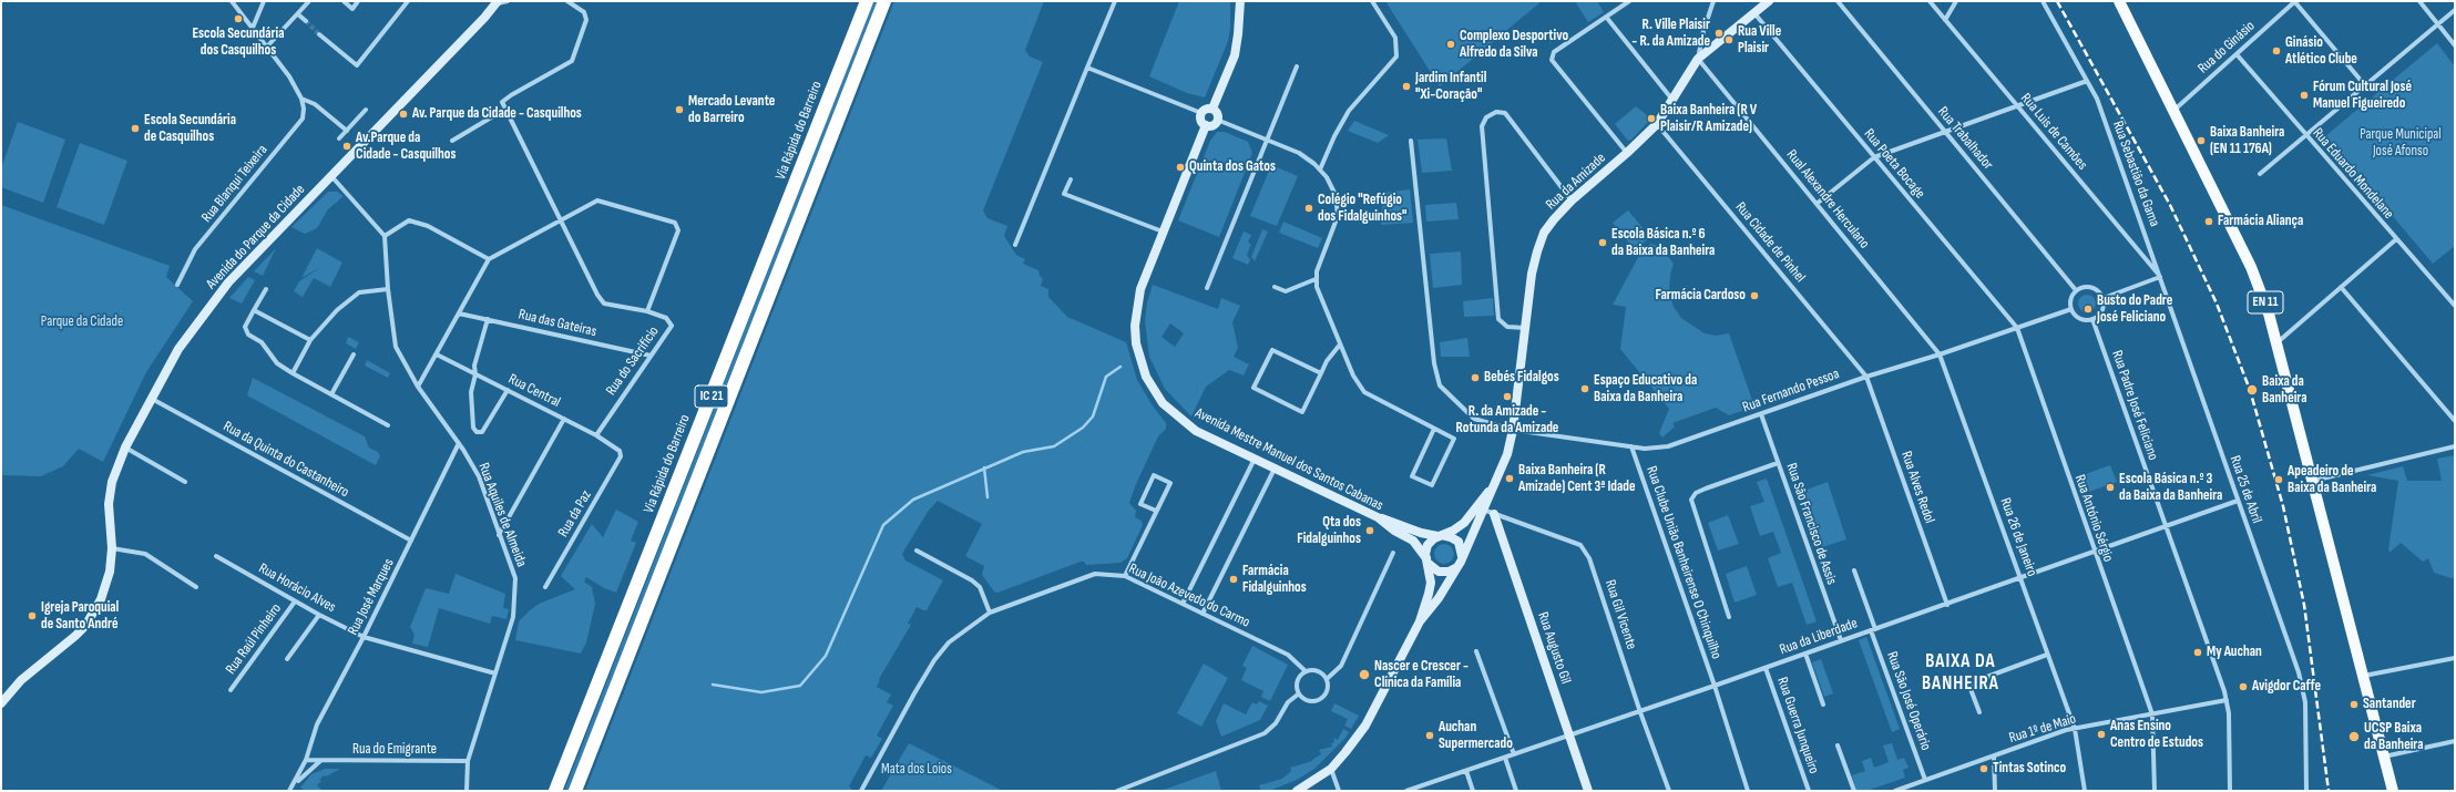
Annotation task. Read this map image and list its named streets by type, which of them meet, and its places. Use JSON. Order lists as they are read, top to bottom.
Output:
{
  "streets": {
    "highway": ["Via Rápida do Barreiro", "IC 21"],
    "main road": ["EN 11"],
    "street": [
      "Rua do Ginásio",
      "Rua Luis de Camões",
      "Rua Trabalhador",
      "Rua Poeta Bocage",
      "Rua Sebastião da Gama",
      "Rua Eduardo Mondelane",
      "Rua da Amizade",
      "Rua Blanqui Teixeira",
      "Rual Alexandre Herculano",
      "Avenida do Parque da Cidade",
      "Rua Cidade de Pinhel",
      "Rua das Gateiras",
      "Rua do Sacrifício",
      "Rua Central",
      "Rua Fernando Pessoa",
      "Rua Padre José Feliciano",
      "Rua da Quinta do Castanheiro",
      "Avenida Mestre Manuel dos Santos Cabanas",
      "Rua Alves Redol",
      "Rua 25 de Abril",
      "Rua da Paz",
      "Rua Aquiles de Almeida",
      "Rua António Sérgio",
      "Rua São Francisco de Assis",
      "Rua 26 de Janeiro",
      "Rua Clube União Banheirense O Chinquilho",
      "Rua Horácio Alves",
      "Rua João Azevedo do Carmo",
      "Rua José Marques",
      "Rua Gil Vicente",
      "Rua da Liberdade",
      "Rua Raúl Pinheiro",
      "Rua Augusto Gil",
      "Rua São José Operário",
      "Rua Guerra Junqueiro",
      "Rua 1º de Maio",
      "Rua do Emigrante"
    ]
  },
  "crossings": [
    ["Rua do Ginásio", "Rua Eduardo Mondelane"],
    ["Rua do Ginásio", "EN 11"],
    ["Rua Luis de Camões", "Rua Sebastião da Gama"],
    ["Rua Luis de Camões", "Rua 25 de Abril"],
    ["Rua Trabalhador", "Rua Fernando Pessoa"],
    ["Rua Trabalhador", "Rua Padre José Feliciano"],
    ["Rua Poeta Bocage", "Rua Fernando Pessoa"],
    ["Rua Poeta Bocage", "Rua António Sérgio"],
    ["Rua Sebastião da Gama", "Rua 25 de Abril"],
    ["Rua da Amizade", "Rual Alexandre Herculano"],
    ["Rua da Amizade", "Rua Cidade de Pinhel"],
    ["Rua da Amizade", "Rua Fernando Pessoa"],
    ["Rua da Amizade", "Avenida Mestre Manuel dos Santos Cabanas"],
    ["Rua da Amizade", "Rua Gil Vicente"],
    ["Rual Alexandre Herculano", "Rua Fernando Pessoa"],
    ["Rual Alexandre Herculano", "Rua 26 de Janeiro"],
    ["Avenida do Parque da Cidade", "Rua da Quinta do Castanheiro"],
    ["Rua Cidade de Pinhel", "Rua Fernando Pessoa"],
    ["Rua Cidade de Pinhel", "Rua Alves Redol"],
    ["Rua das Gateiras", "Rua do Sacrifício"],
    ["Rua do Sacrifício", "Rua Central"],
    ["Rua Central", "Rua da Paz"],
    ["Rua Fernando Pessoa", "Rua Padre José Feliciano"],
    ["Rua Fernando Pessoa", "Rua Alves Redol"],
    ["Rua Fernando Pessoa", "Rua António Sérgio"],
    ["Rua Fernando Pessoa", "Rua São Francisco de Assis"],
    ["Rua Fernando Pessoa", "Rua 26 de Janeiro"],
    ["Rua Fernando Pessoa", "Rua Clube União Banheirense O Chinquilho"],
    ["Rua Padre José Feliciano", "Rua da Liberdade"],
    ["Rua Padre José Feliciano", "Rua 1º de Maio"],
    ["Rua da Quinta do Castanheiro", "Rua José Marques"],
    ["Rua Alves Redol", "Rua da Liberdade"],
    ["Rua 25 de Abril", "Rua da Liberdade"],
    ["Rua Aquiles de Almeida", "Rua Horácio Alves"],
    ["Rua Aquiles de Almeida", "Rua José Marques"],
    ["Rua Aquiles de Almeida", "Rua do Emigrante"],
    ["Rua António Sérgio", "Rua da Liberdade"],
    ["Rua António Sérgio", "Rua 1º de Maio"],
    ["Rua São Francisco de Assis", "Rua da Liberdade"],
    ["Rua 26 de Janeiro", "Rua da Liberdade"],
    ["Rua 26 de Janeiro", "Rua 1º de Maio"],
    ["Rua Clube União Banheirense O Chinquilho", "Rua da Liberdade"],
    ["Rua Horácio Alves", "Rua José Marques"],
    ["Rua Horácio Alves", "Rua Raúl Pinheiro"],
    ["Rua José Marques", "Rua do Emigrante"],
    ["Rua Gil Vicente", "Rua da Liberdade"],
    ["Rua Gil Vicente", "Rua Augusto Gil"],
    ["Rua da Liberdade", "Rua Augusto Gil"],
    ["Rua da Liberdade", "Rua São José Operário"],
    ["Rua da Liberdade", "Rua Guerra Junqueiro"],
    ["Rua São José Operário", "Rua 1º de Maio"]
  ],
  "districts": ["BAIXA DA BANHEIRA"],
  "parks": ["Parque Municipal José Afonso", "Parque da Cidade", "Mata dos Loios"],
  "places": [
    "Escola Secundária dos Casquilhos",
    "R. Ville Plaisir - R. da Amizade",
    "Rua Ville Plaisir",
    "Complexo Desportivo Alfredo da Silva",
    "Ginásio Atlético Clube",
    "Jardim Infantil \"Xi-Coração\"",
    "Fórum Cultural José Manuel Figueiredo",
    "Mercado Levante do Barreiro",
    "Av. Parque da Cidade - Casquilhos",
    "Baixa Banheira (R V Plaisir/R Amizade)",
    "Escola Secundária de Casquilhos",
    "Baixa Banheira (EN 11 176A)",
    "Av.Parque da Cidade - Casquilhos",
    "Quinta dos Gatos",
    "Colégio \"Refúgio dos Fidalguinhos\"",
    "Farmácia Aliança",
    "Escola Básica n.º 6 da Baixa da Banheira",
    "Farmácia Cardoso",
    "Busto do Padre José Feliciano",
    "Bebés Fidalgos",
    "Espaço Educativo da Baixa da Banheira",
    "Baixa da Banheira",
    "R. da Amizade - Rotunda da Amizade",
    "Baixa Banheira (R Amizade) Cent 3ª Idade",
    "Apeadeiro de Baixa da Banheira",
    "Escola Básica n.º 3 da Baixa da Banheira",
    "Qta dos Fidalguinhos",
    "Farmácia Fidalguinhos",
    "Igreja Paroquial de Santo André",
    "My Auchan",
    "Nascer e Crescer - Clínica da Família",
    "Avigdor Caffe",
    "Santander",
    "Anas Ensino Centro de Estudos",
    "Auchan Supermercado",
    "UCSP Baixa da Banheira",
    "Tintas Sotinco"
  ]
}
